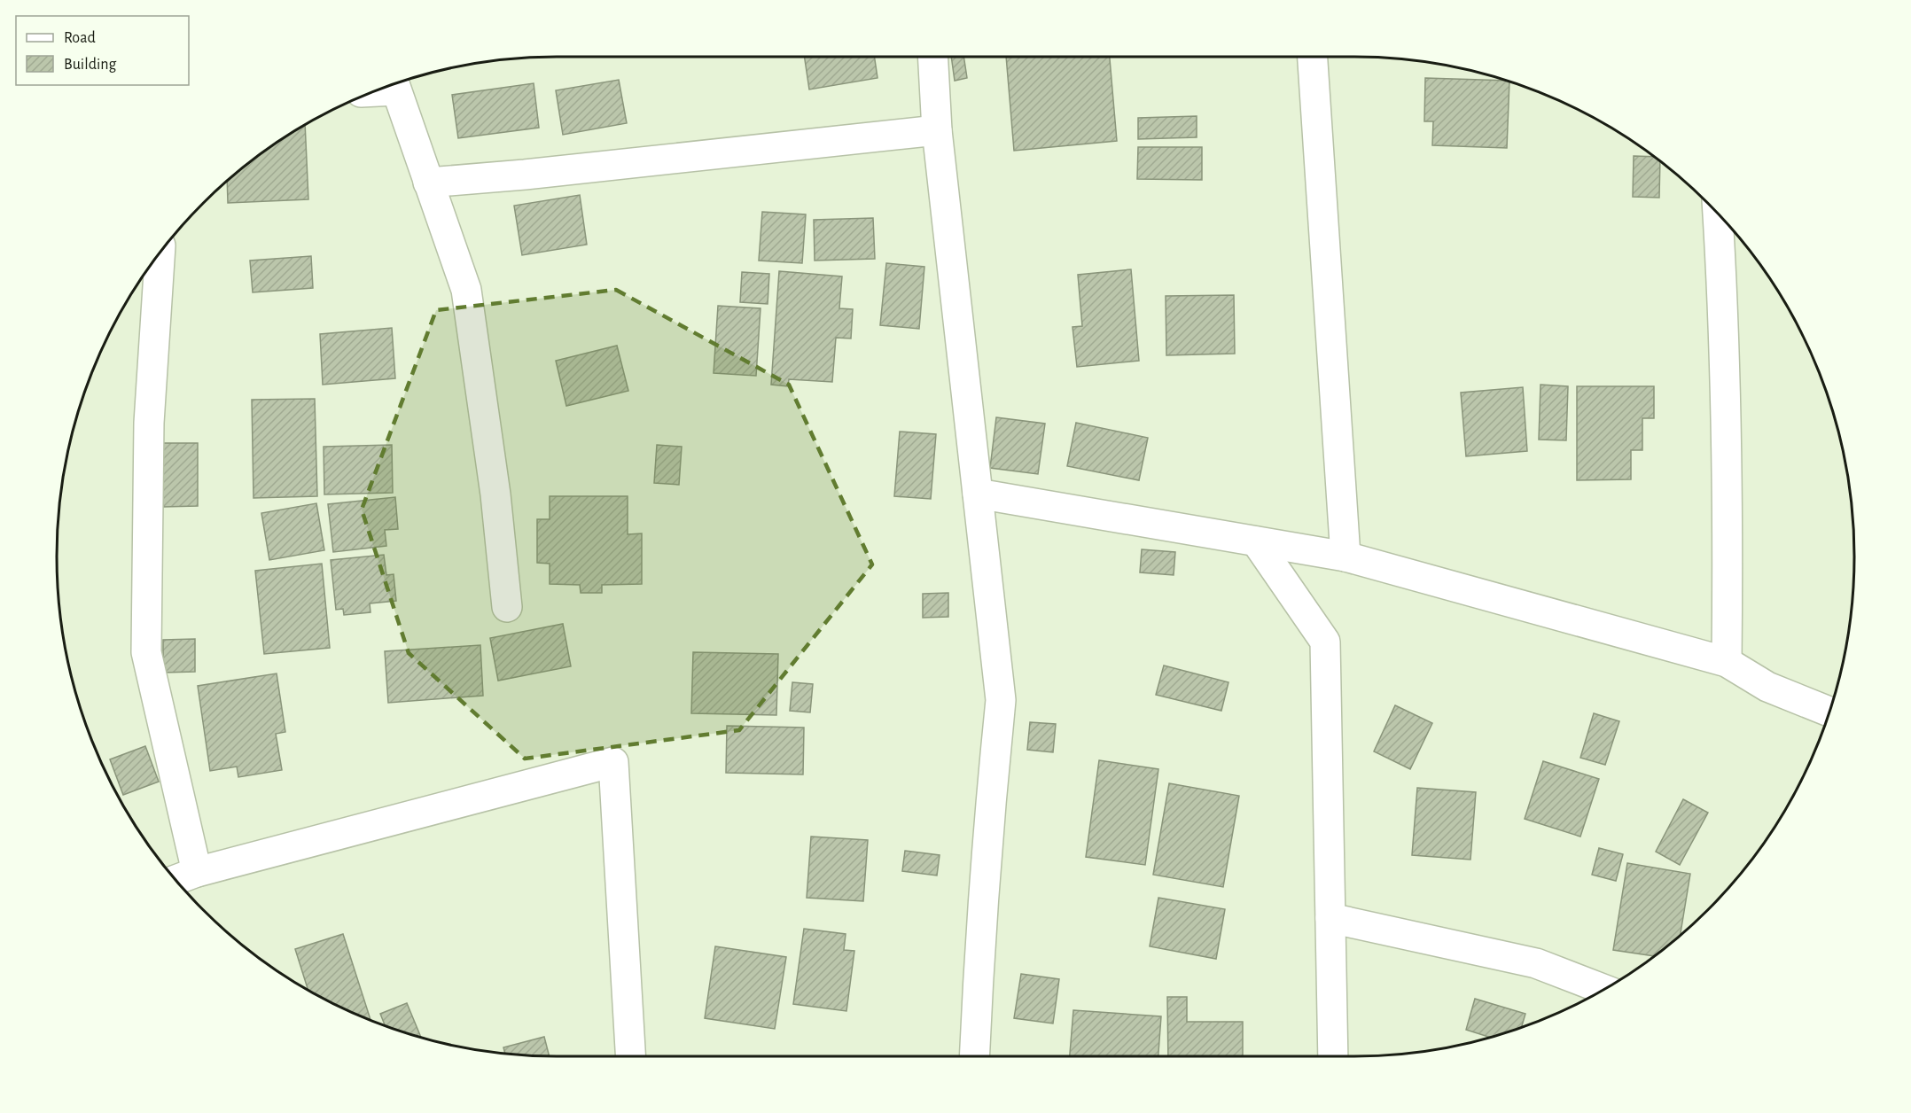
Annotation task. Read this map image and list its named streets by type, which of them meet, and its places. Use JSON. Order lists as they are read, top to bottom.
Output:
{
  "legend": ["Road", "Building"]
}
